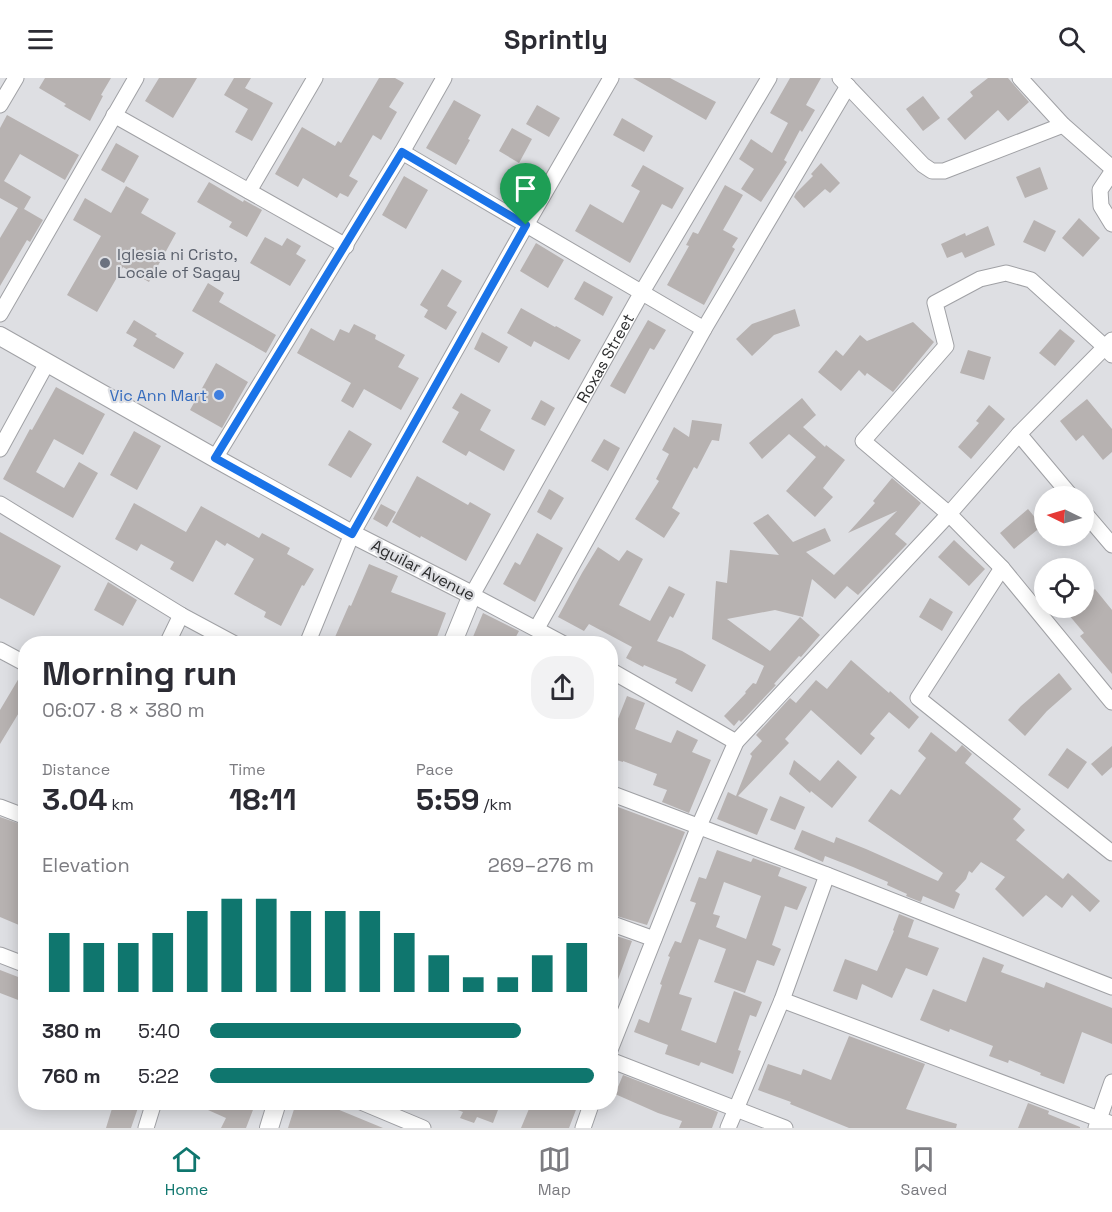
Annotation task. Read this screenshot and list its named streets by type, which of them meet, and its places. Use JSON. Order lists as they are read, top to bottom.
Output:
{
  "streets": {
    "street": ["Roxas Street", "Aguilar Avenue"]
  },
  "crossings": [
    ["Roxas Street", "Aguilar Avenue"]
  ],
  "places": ["Iglesia ni Cristo, Locale of Sagay", "Vic Ann Mart"],
  "north": "left",
  "page": {
    "header": "Sprintly",
    "heading": ["Morning run", "06:07 · 8 × 380 m"],
    "stats": [
      ["Distance", "3.04 km"],
      ["Time", "18:11"],
      ["Pace", "5:59 /km"]
    ],
    "chart": ["Elevation", "269–276 m"],
    "list": [
      {
        "name": "380 m",
        "note": "5:40"
      },
      {
        "name": "760 m",
        "note": "5:22"
      }
    ],
    "tabs": ["Home", "Map", "Saved"]
  }
}
